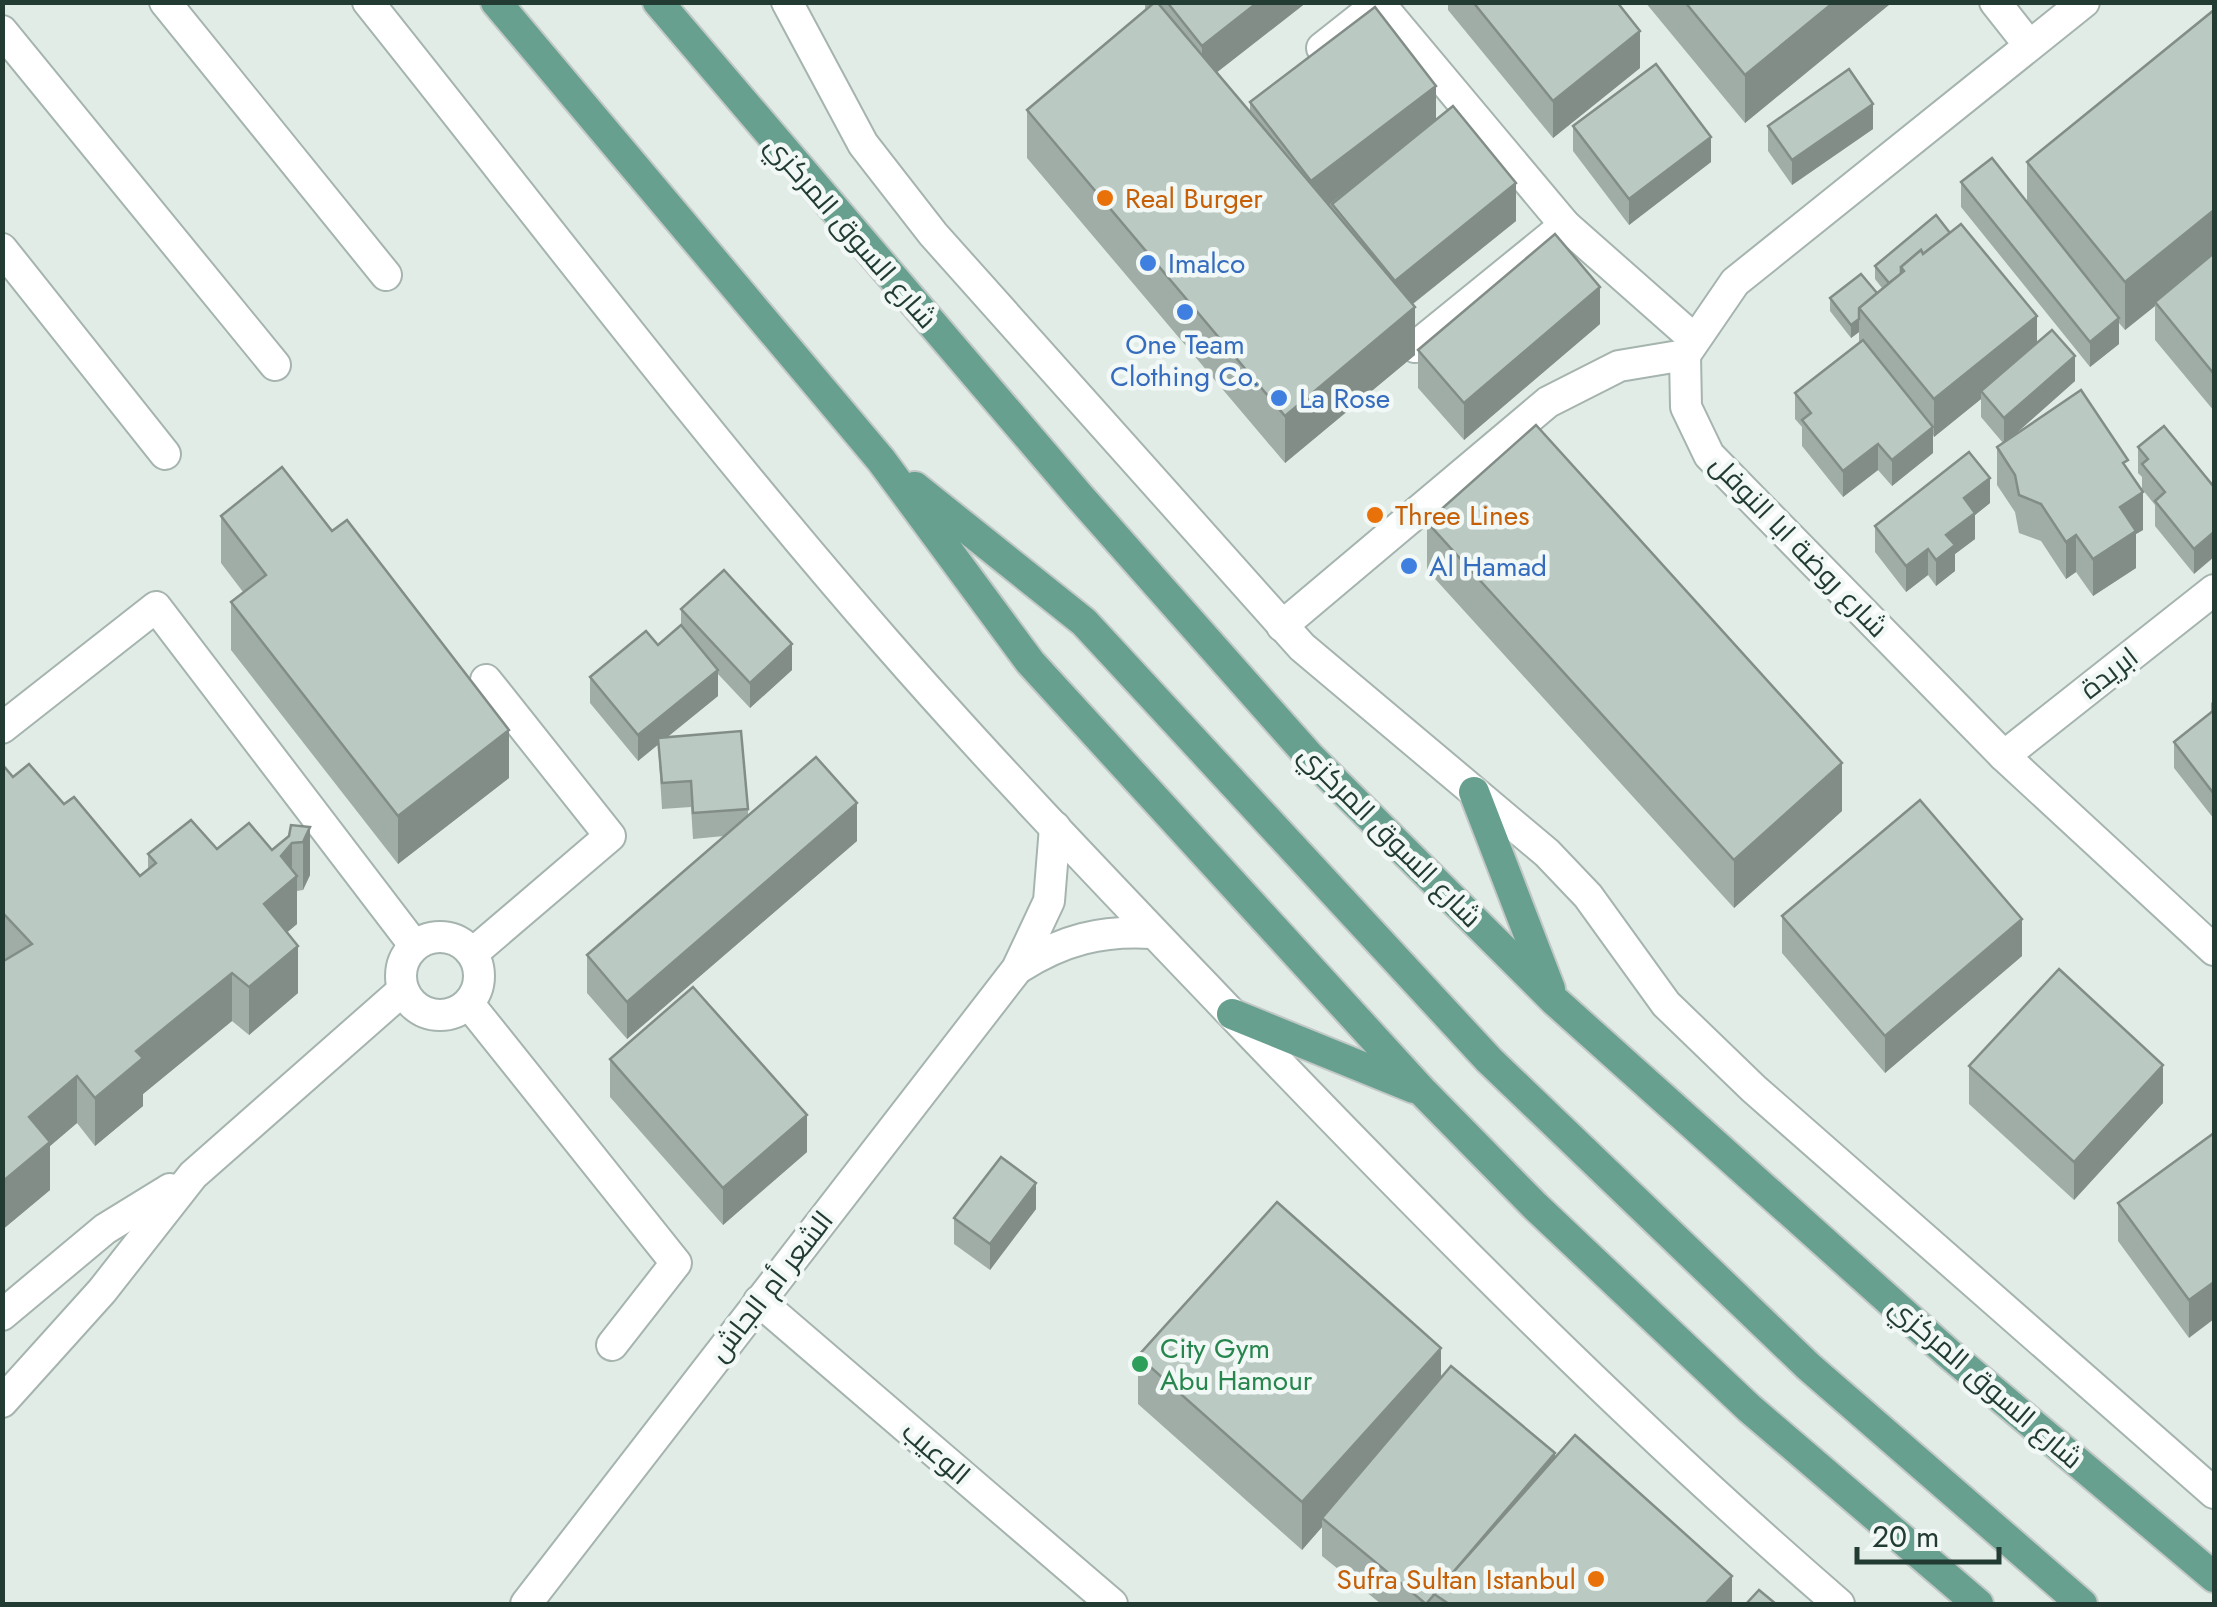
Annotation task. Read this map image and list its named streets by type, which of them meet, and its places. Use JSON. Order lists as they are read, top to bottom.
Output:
{
  "streets": {
    "main road": ["شارع السوق المركزي"],
    "street": [
      "شارع روضة ابا النوفل",
      "ابريدة",
      "الشعر أم الجاش",
      "الوعيب"
    ]
  },
  "crossings": [
    ["شارع روضة ابا النوفل", "ابريدة"],
    ["الشعر أم الجاش", "الوعيب"]
  ],
  "places": [
    "Real Burger",
    "Imalco",
    "One Team Clothing Co.",
    "La Rose",
    "Three Lines",
    "Al Hamad",
    "City Gym Abu Hamour",
    "Sufra Sultan Istanbul"
  ],
  "scale_bar": "20 m"
}
